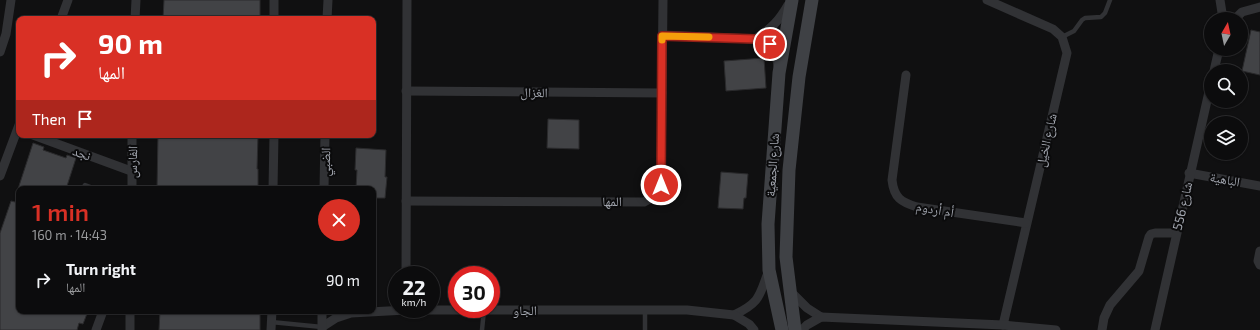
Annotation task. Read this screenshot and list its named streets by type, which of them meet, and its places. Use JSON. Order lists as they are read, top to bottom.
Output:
{
  "streets": {
    "main road": ["شارع الجمعية"],
    "street": [
      "الغزال",
      "شارع الخيل",
      "نجد",
      "الفارس",
      "الضبي",
      "الباهية",
      "المها",
      "شارع 556",
      "أم أردوم",
      "الجاو"
    ]
  },
  "crossings": [
    ["الغزال", "المها"],
    ["شارع الخيل", "أم أردوم"],
    ["نجد", "الفارس"],
    ["الباهية", "شارع 556"]
  ],
  "north": "top",
  "page": {
    "turn": ["90 m", "المها"],
    "then": "Then",
    "heading": ["1 min", "160 m · 14:43"],
    "list": [
      {
        "name": "Turn right",
        "note": "المها",
        "value": "90 m"
      }
    ],
    "speed": "22 km/h",
    "limit": "30"
  }
}
